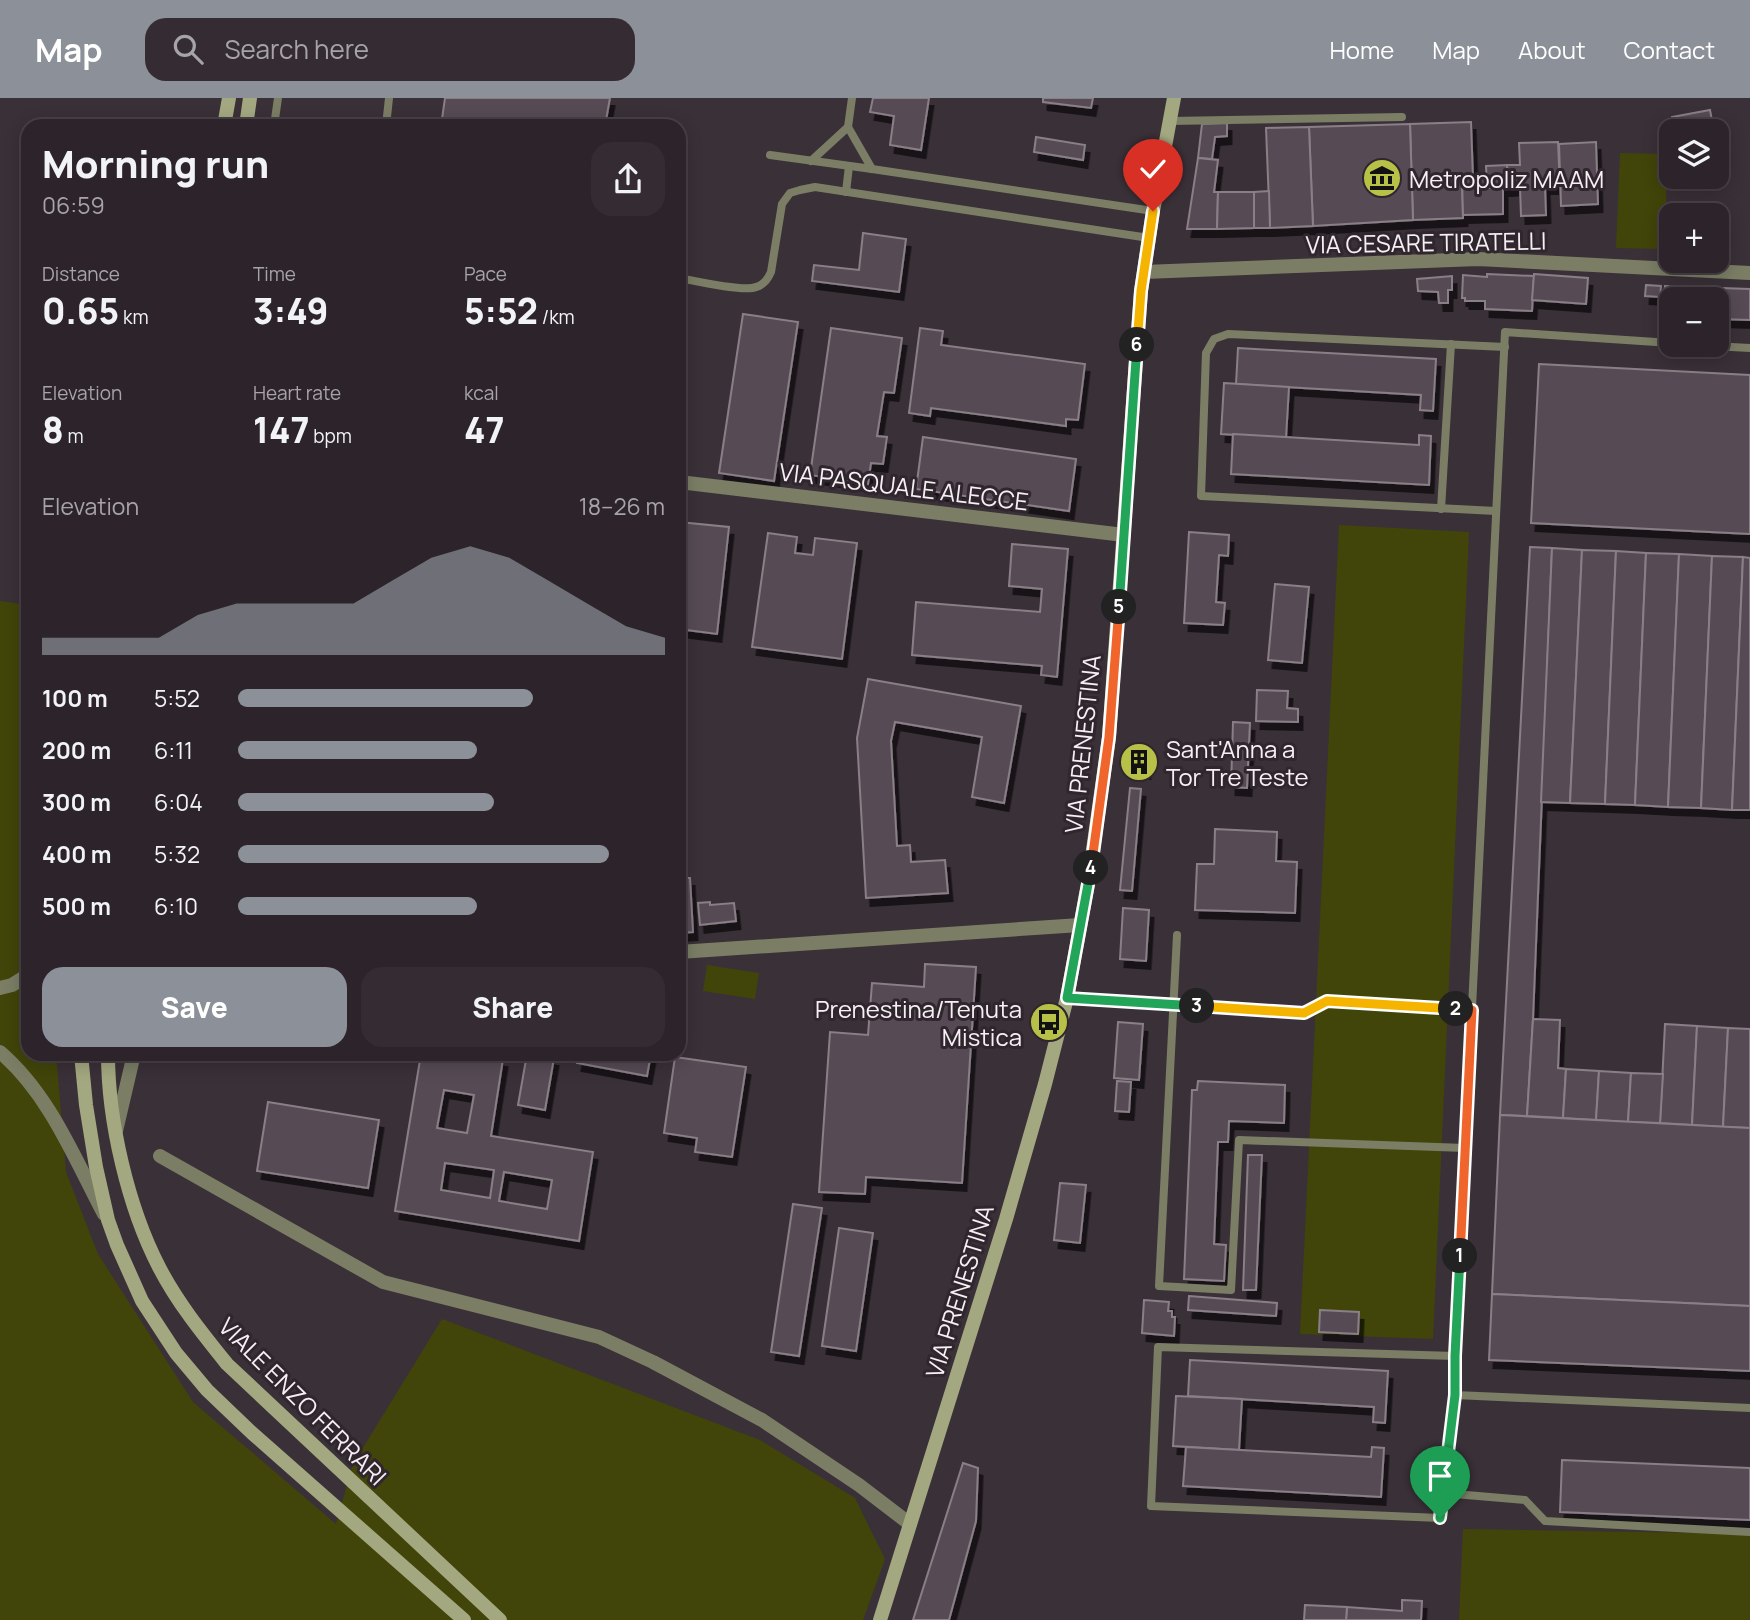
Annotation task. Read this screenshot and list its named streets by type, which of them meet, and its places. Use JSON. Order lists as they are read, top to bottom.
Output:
{
  "streets": {
    "street": [
      "VIA CESARE TIRATELLI",
      "VIA PASQUALE ALECCE",
      "VIA PRENESTINA",
      "VIALE ENZO FERRARI"
    ]
  },
  "crossings": [
    ["VIA CESARE TIRATELLI", "VIA PRENESTINA"],
    ["VIA PASQUALE ALECCE", "VIA PRENESTINA"]
  ],
  "places": {
    "museum": ["Metropoliz MAAM"],
    "building": ["Sant'Anna a Tor Tre Teste"],
    "bus stop": ["Prenestina/Tenuta Mistica"]
  },
  "page": {
    "header": "Map",
    "search": "Search here",
    "nav": [
      "Home",
      "Map",
      "About",
      "Contact"
    ],
    "map_buttons": ["+", "−"],
    "heading": ["Morning run", "06:59"],
    "stats": [
      ["Distance", "0.65 km"],
      ["Time", "3:49"],
      ["Pace", "5:52 /km"],
      ["Elevation", "8 m"],
      ["Heart rate", "147 bpm"],
      ["kcal", "47"]
    ],
    "pins": [
      "6",
      "5",
      "4",
      "3",
      "2",
      "1"
    ],
    "chart": ["Elevation", "18–26 m"],
    "list": [
      {
        "name": "100 m",
        "note": "5:52"
      },
      {
        "name": "200 m",
        "note": "6:11"
      },
      {
        "name": "300 m",
        "note": "6:04"
      },
      {
        "name": "400 m",
        "note": "5:32"
      },
      {
        "name": "500 m",
        "note": "6:10"
      }
    ],
    "buttons": ["Save", "Share"]
  }
}
